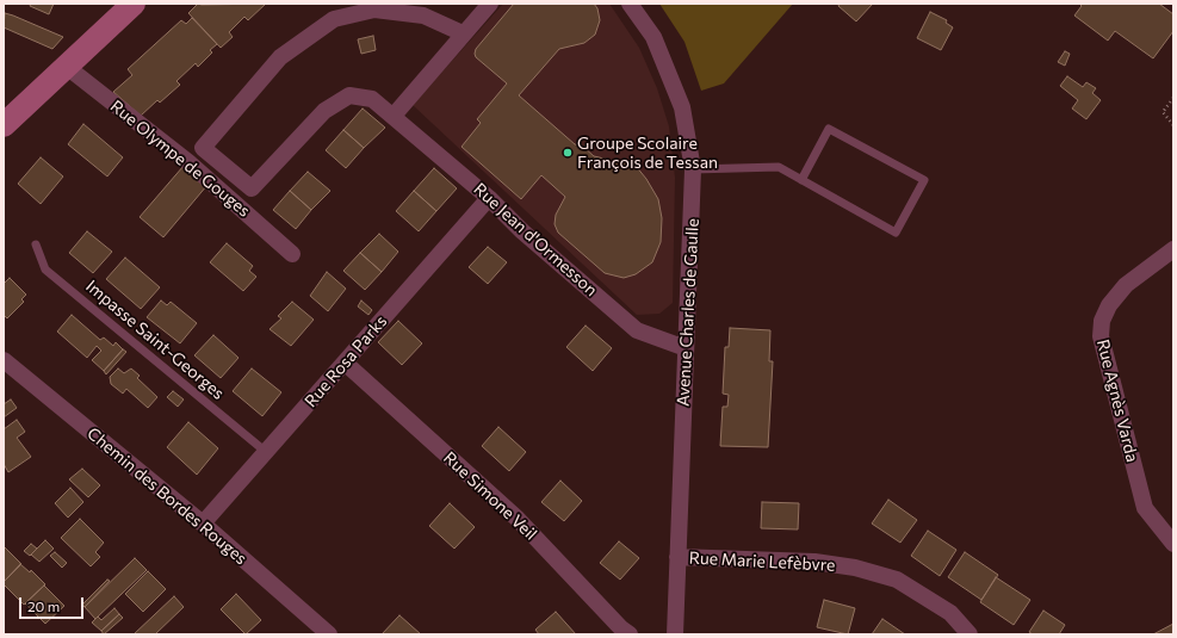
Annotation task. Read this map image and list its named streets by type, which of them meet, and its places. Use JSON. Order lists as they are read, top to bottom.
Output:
{
  "streets": {
    "street": [
      "Rue Olympe de Gouges",
      "Rue Jean d'Ormesson",
      "Avenue Charles de Gaulle",
      "Rue Rosa Parks",
      "Rue Agnès Varda",
      "Chemin des Bordes Rouges",
      "Rue Simone Veil",
      "Rue Marie Lefèbvre"
    ],
    "lane": ["Impasse Saint-Georges"]
  },
  "crossings": [
    ["Rue Olympe de Gouges", "Rue Jean d'Ormesson"],
    ["Rue Jean d'Ormesson", "Avenue Charles de Gaulle"],
    ["Rue Jean d'Ormesson", "Rue Rosa Parks"],
    ["Avenue Charles de Gaulle", "Rue Marie Lefèbvre"],
    ["Impasse Saint-Georges", "Rue Rosa Parks"],
    ["Rue Rosa Parks", "Chemin des Bordes Rouges"],
    ["Rue Rosa Parks", "Rue Simone Veil"]
  ],
  "places": ["Groupe Scolaire François de Tessan"],
  "scale_bar": "20 m"
}
